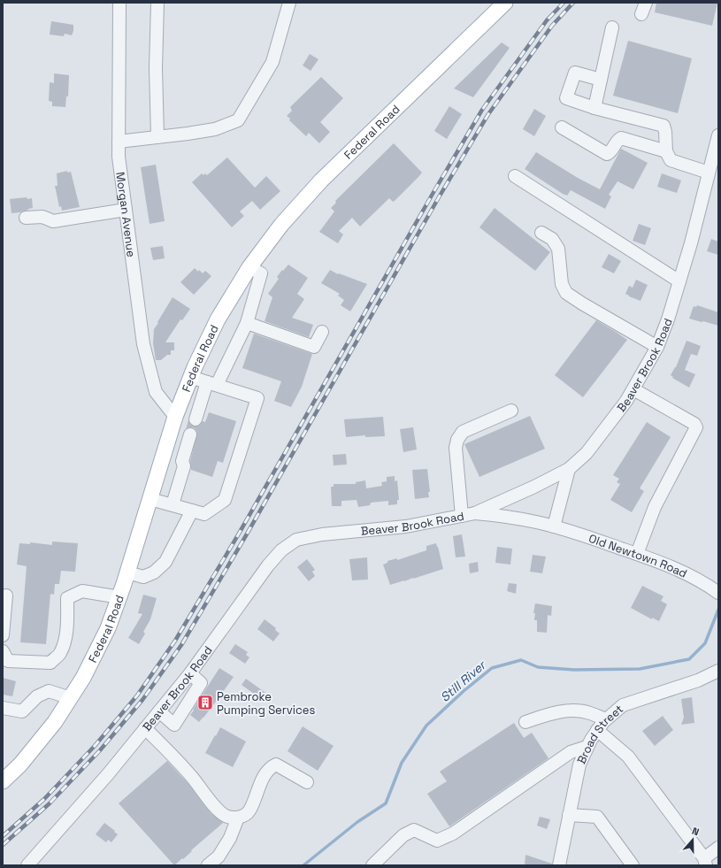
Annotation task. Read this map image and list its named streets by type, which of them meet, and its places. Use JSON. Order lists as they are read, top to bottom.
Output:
{
  "streets": {
    "main road": ["Federal Road"],
    "street": [
      "Morgan Avenue",
      "Beaver Brook Road",
      "Old Newtown Road",
      "Broad Street"
    ]
  },
  "crossings": [
    ["Federal Road", "Morgan Avenue"],
    ["Beaver Brook Road", "Old Newtown Road"]
  ],
  "water": ["Still River"],
  "places": {
    "building": ["Pembroke Pumping Services"]
  },
  "north": "top"
}
